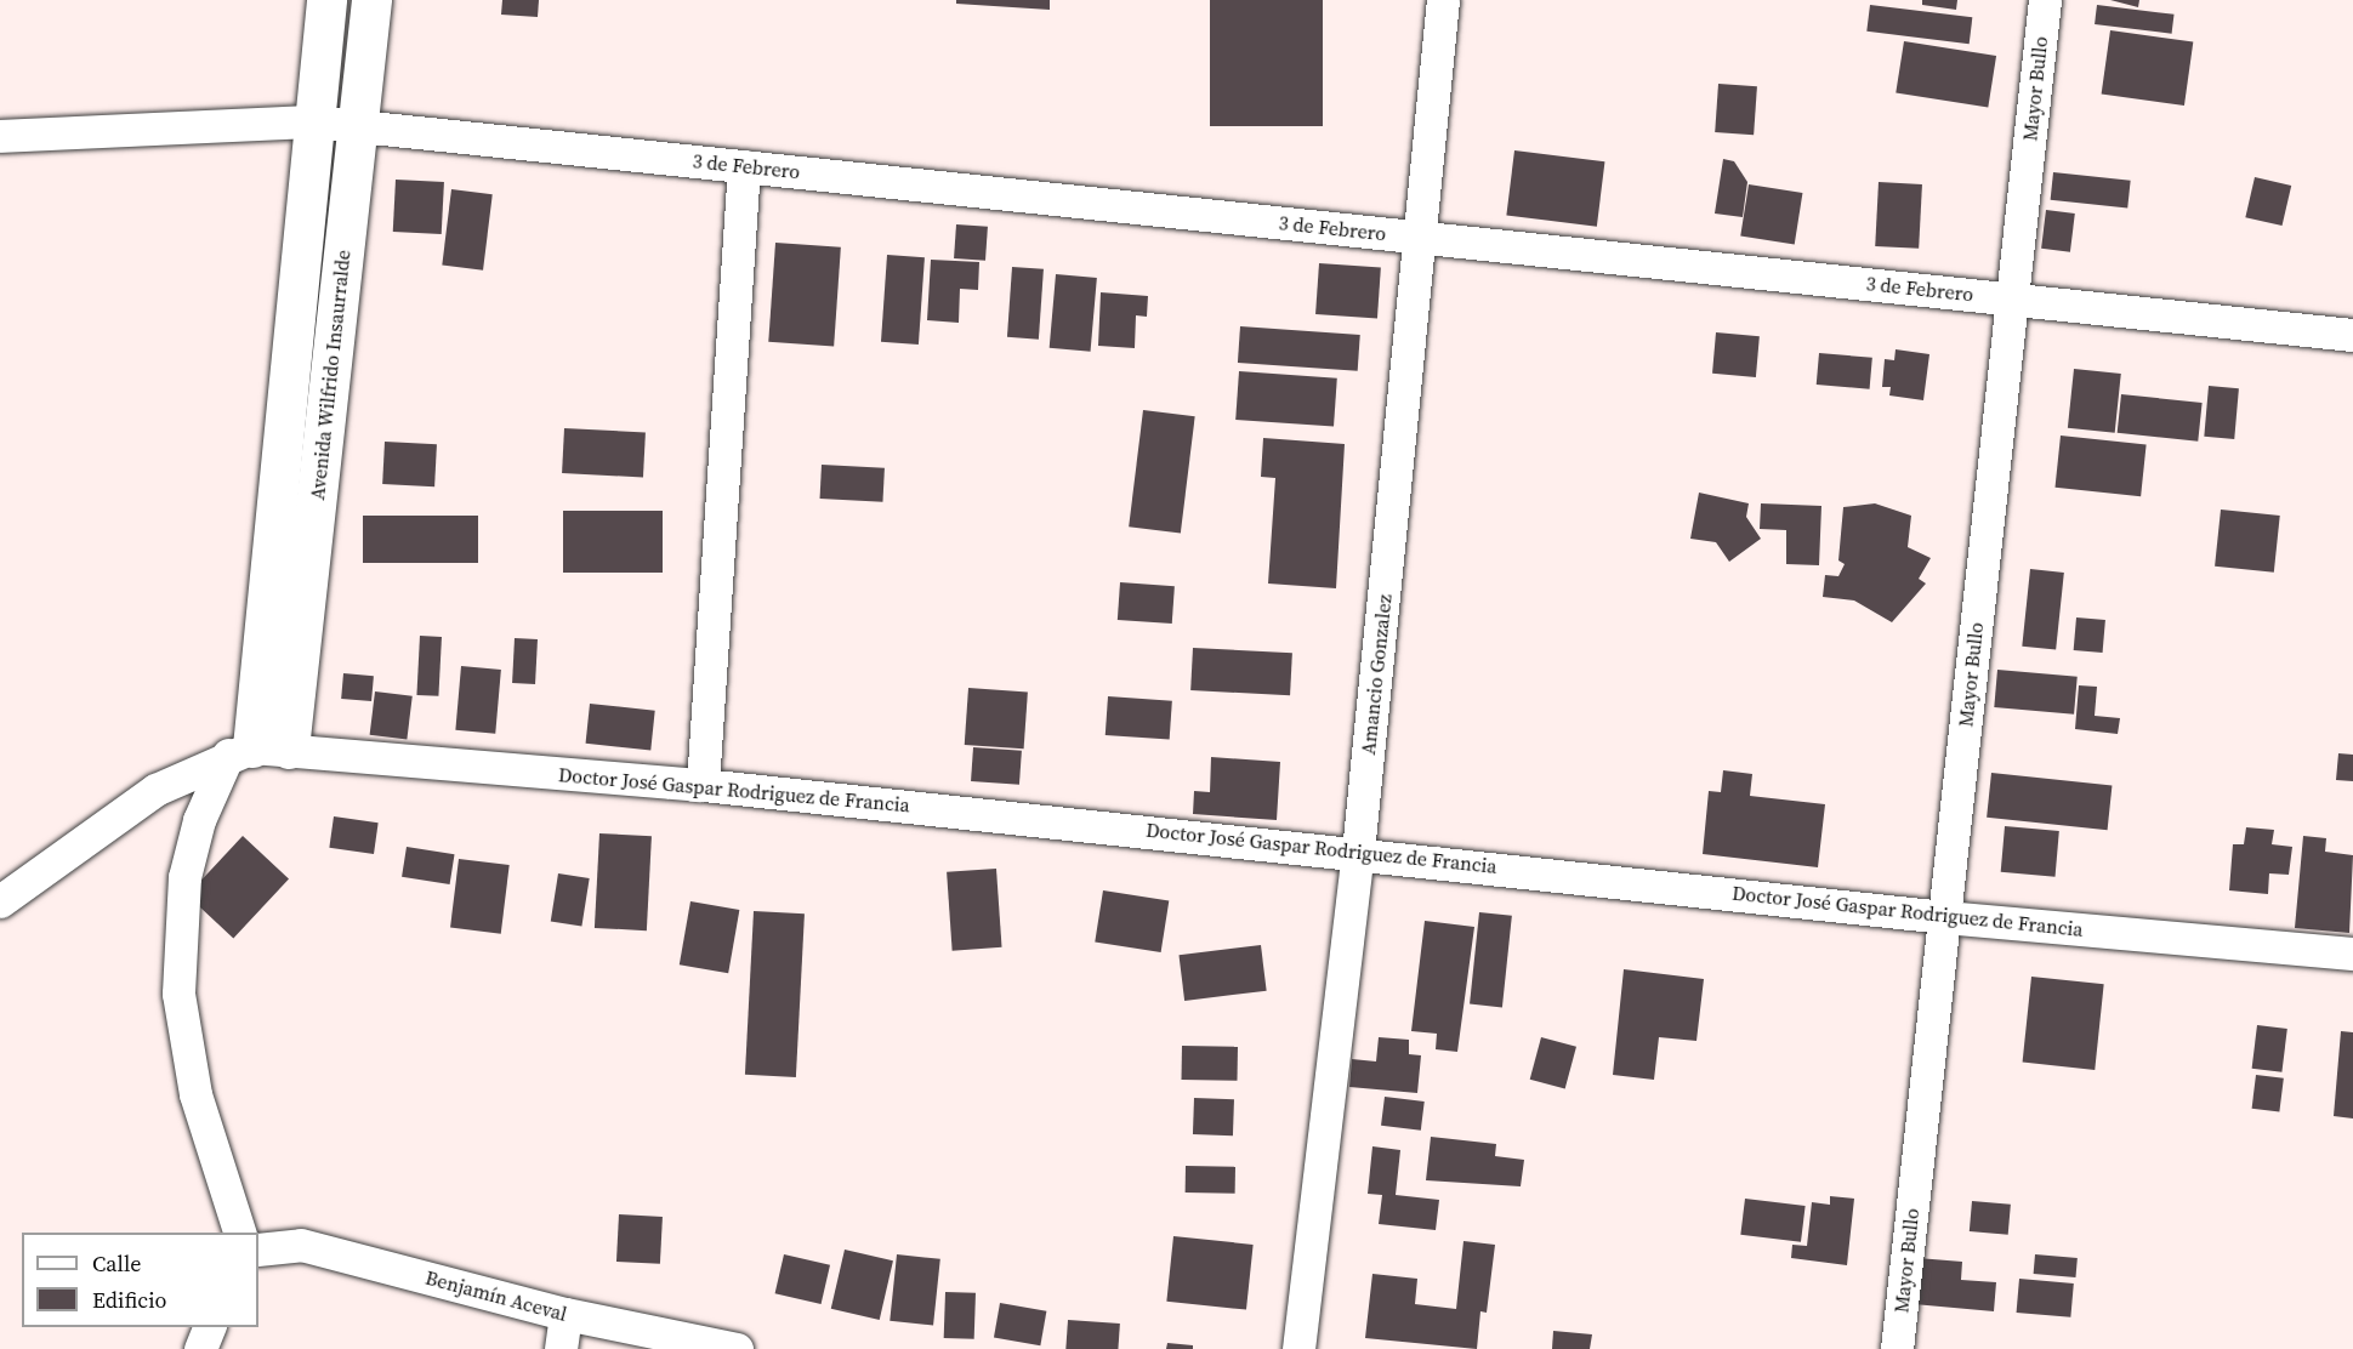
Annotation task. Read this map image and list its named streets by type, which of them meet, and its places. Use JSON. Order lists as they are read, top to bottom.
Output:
{
  "streets": {
    "street": [
      "Mayor Bullo",
      "3 de Febrero",
      "Avenida Wilfrido Insaurralde",
      "Amancio Gonzalez",
      "Doctor José Gaspar Rodriguez de Francia",
      "Benjamín Aceval"
    ]
  },
  "crossings": [
    ["Mayor Bullo", "3 de Febrero"],
    ["Mayor Bullo", "Doctor José Gaspar Rodriguez de Francia"],
    ["3 de Febrero", "Avenida Wilfrido Insaurralde"],
    ["3 de Febrero", "Amancio Gonzalez"],
    ["Avenida Wilfrido Insaurralde", "Doctor José Gaspar Rodriguez de Francia"],
    ["Amancio Gonzalez", "Doctor José Gaspar Rodriguez de Francia"]
  ],
  "legend": ["Calle", "Edificio"]
}
